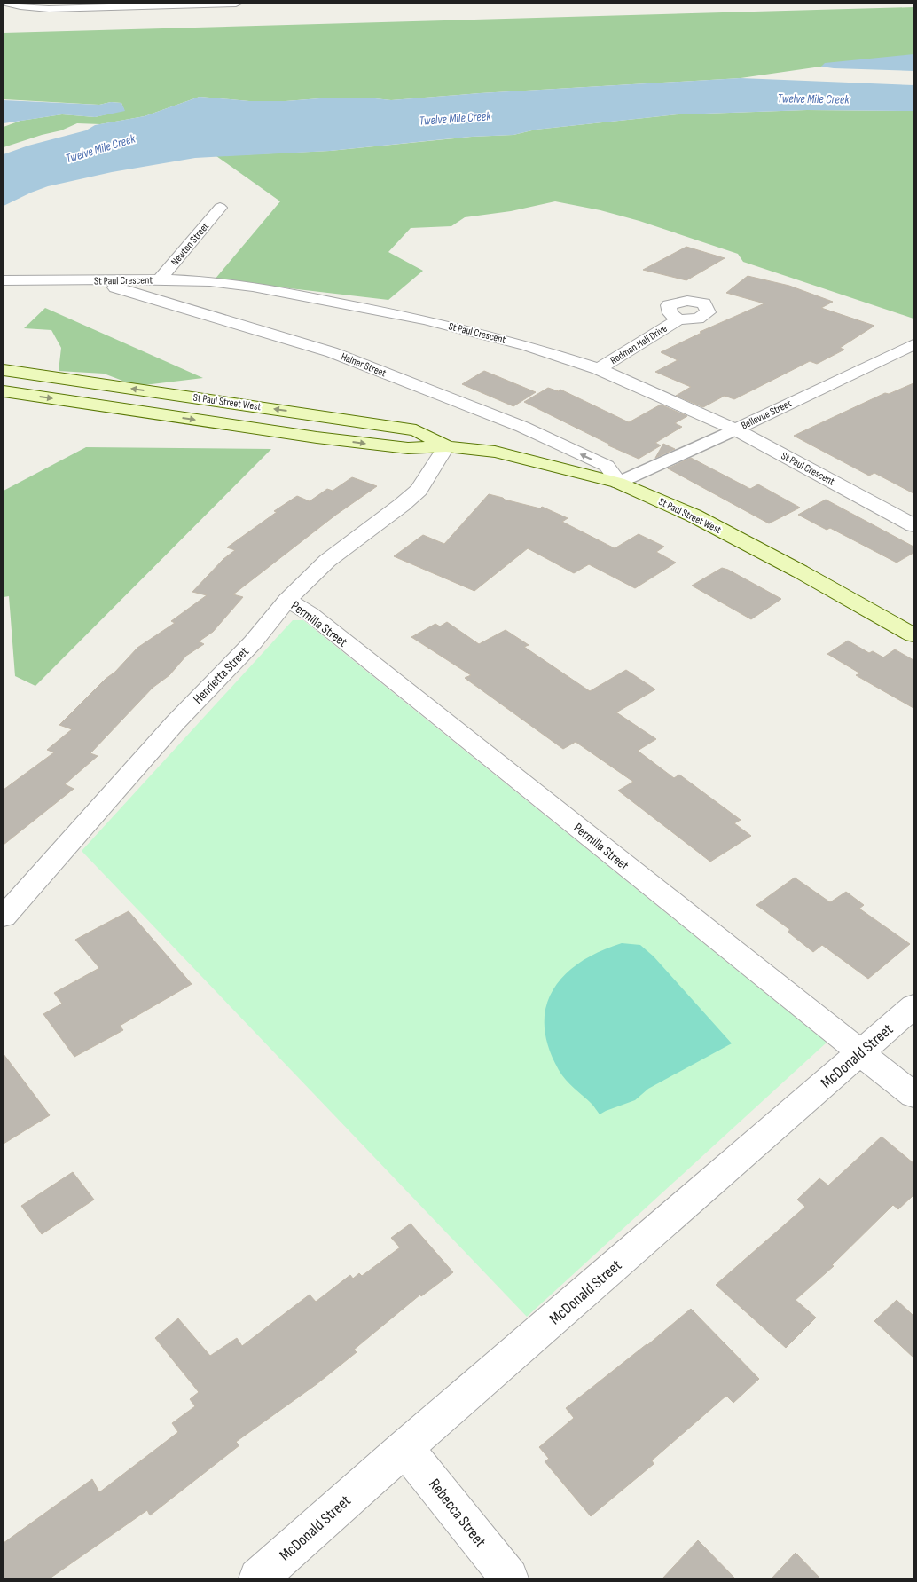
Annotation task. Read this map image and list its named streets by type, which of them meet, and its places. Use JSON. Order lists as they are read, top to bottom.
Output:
{
  "streets": {
    "main road": ["St Paul Street West"],
    "street": [
      "Newton Street",
      "St Paul Crescent",
      "Rodman Hall Drive",
      "Hainer Street",
      "Bellevue Street",
      "Permilla Street",
      "Henrietta Street",
      "McDonald Street",
      "Rebecca Street"
    ]
  },
  "crossings": [
    ["Newton Street", "St Paul Crescent"],
    ["St Paul Crescent", "Rodman Hall Drive"],
    ["St Paul Crescent", "Hainer Street"],
    ["St Paul Crescent", "Bellevue Street"],
    ["Hainer Street", "St Paul Street West"],
    ["Hainer Street", "Bellevue Street"],
    ["St Paul Street West", "Bellevue Street"],
    ["St Paul Street West", "Henrietta Street"],
    ["Permilla Street", "Henrietta Street"],
    ["Permilla Street", "McDonald Street"],
    ["McDonald Street", "Rebecca Street"]
  ],
  "one_way": ["Hainer Street"],
  "water": ["Twelve Mile Creek"]
}
